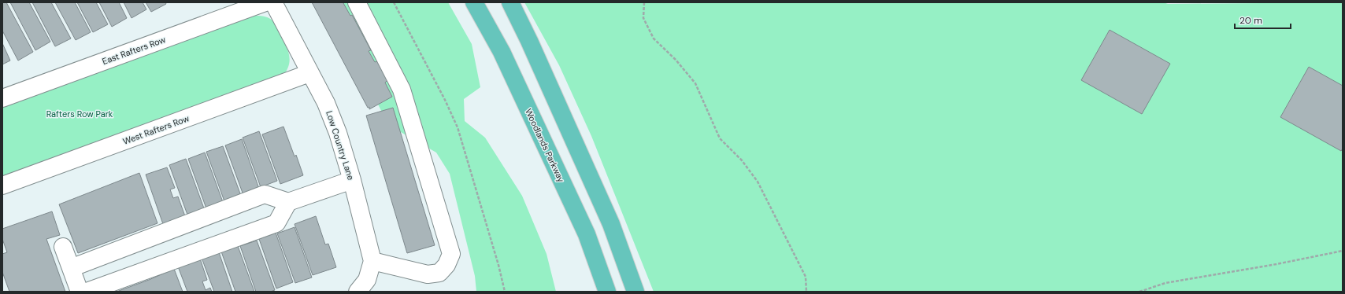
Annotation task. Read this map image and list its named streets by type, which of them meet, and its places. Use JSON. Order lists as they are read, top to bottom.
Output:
{
  "streets": {
    "main road": ["Woodlands Parkway"],
    "street": ["East Rafters Row", "West Rafters Row", "Low Country Lane"]
  },
  "crossings": [
    ["West Rafters Row", "Low Country Lane"]
  ],
  "parks": ["Rafters Row Park"],
  "scale_bar": "20 m"
}
